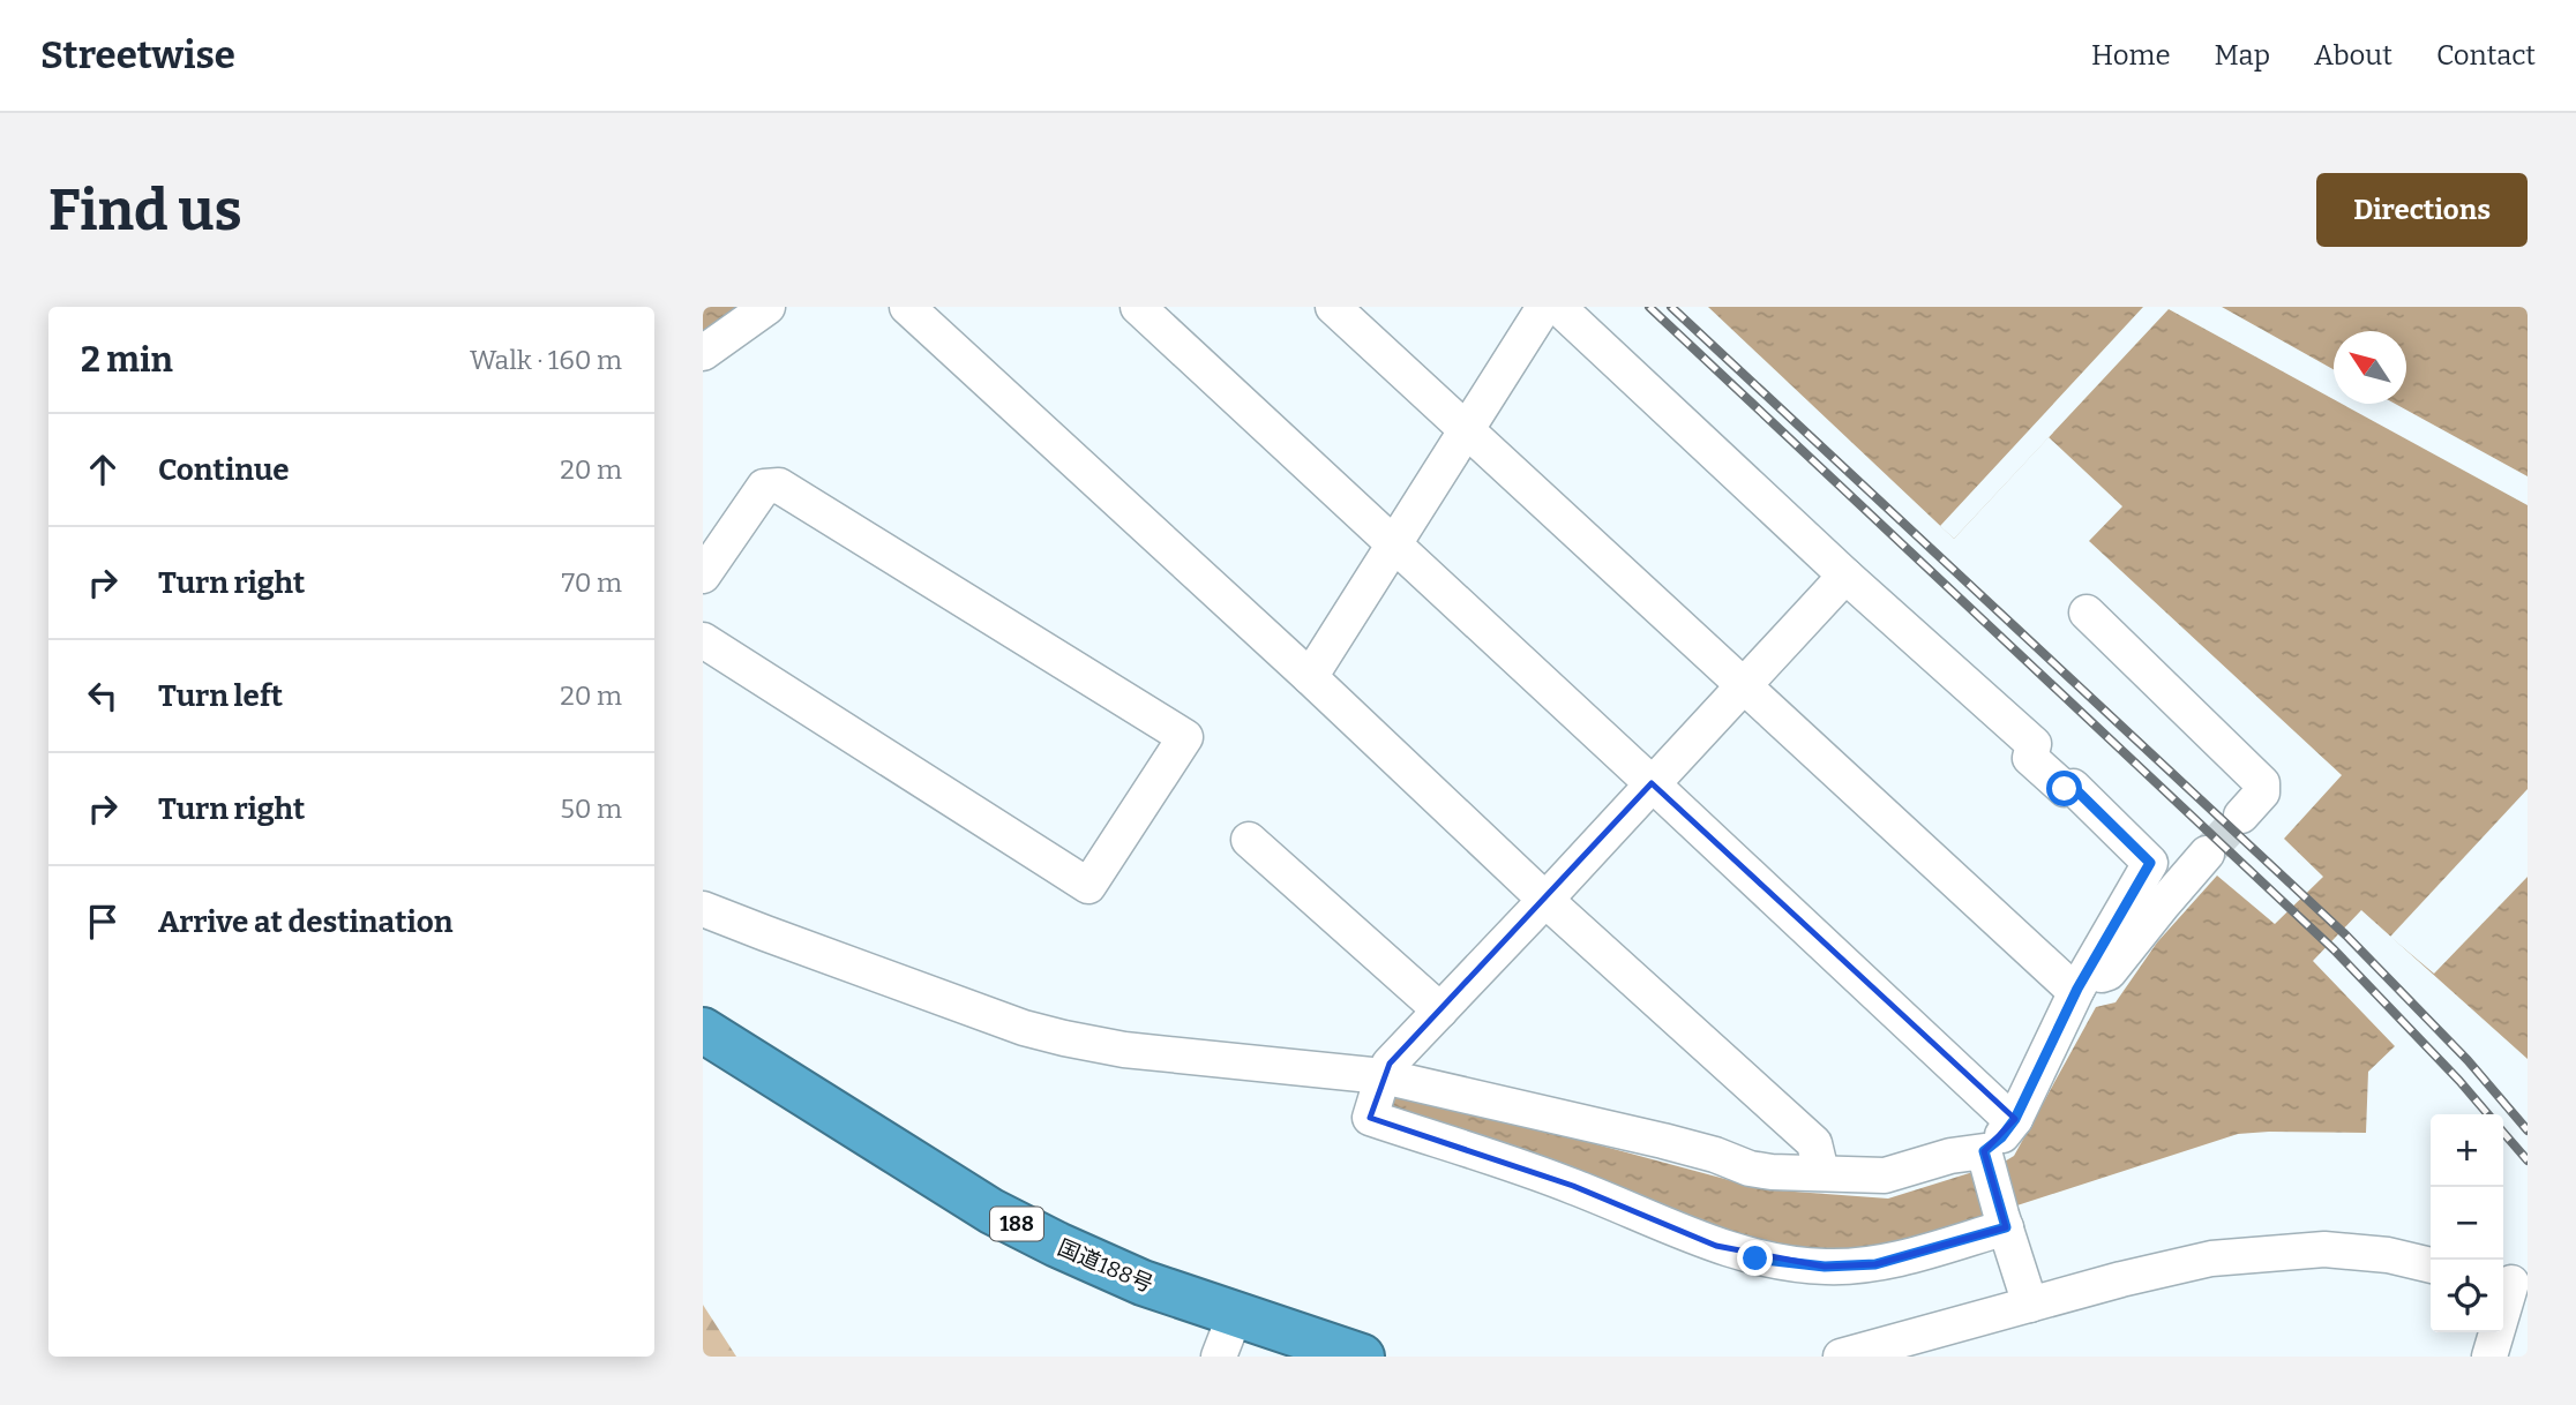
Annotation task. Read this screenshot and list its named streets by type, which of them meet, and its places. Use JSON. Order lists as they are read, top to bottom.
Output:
{
  "streets": {
    "highway": ["188", "国道188号"]
  },
  "north": "top left",
  "page": {
    "header": "Streetwise",
    "nav": [
      "Home",
      "Map",
      "About",
      "Contact"
    ],
    "buttons": "Directions",
    "title": "Find us",
    "heading": ["2 min", "Walk · 160 m"],
    "list": [
      ["Continue", "20 m"],
      ["Turn right", "70 m"],
      ["Turn left", "20 m"],
      ["Turn right", "50 m"],
      "Arrive at destination"
    ],
    "map_buttons": ["+", "−"]
  }
}
